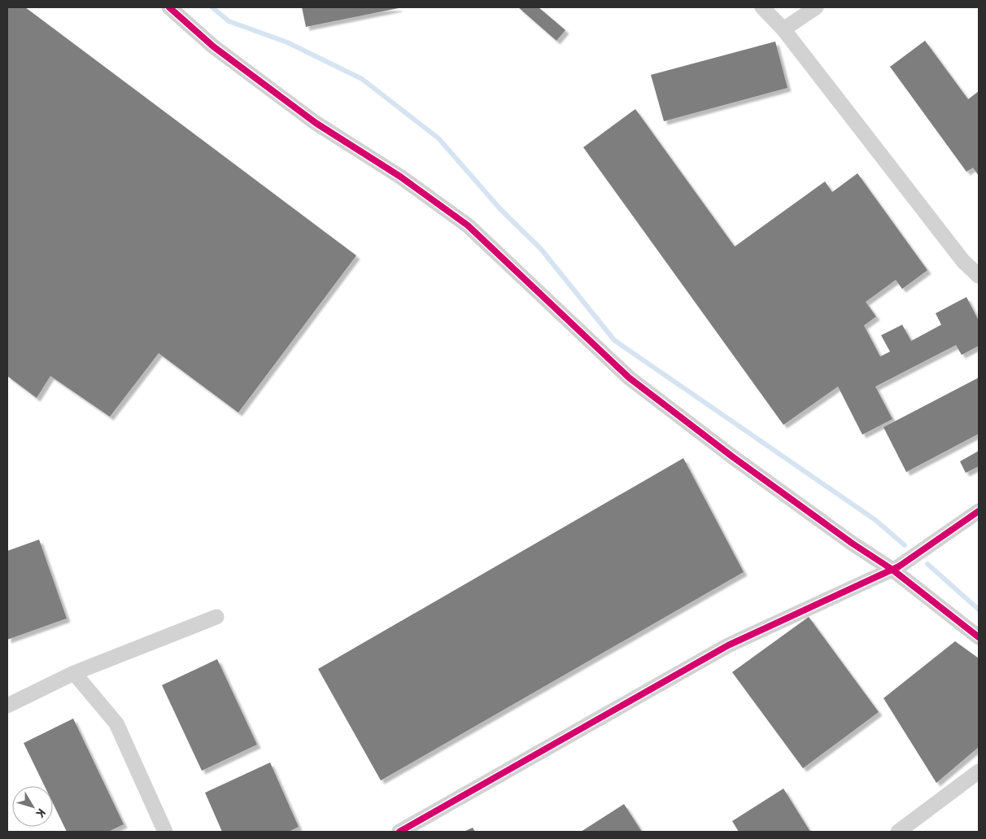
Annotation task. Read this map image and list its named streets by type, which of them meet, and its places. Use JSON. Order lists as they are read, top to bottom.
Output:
{
  "north": "bottom right"
}
